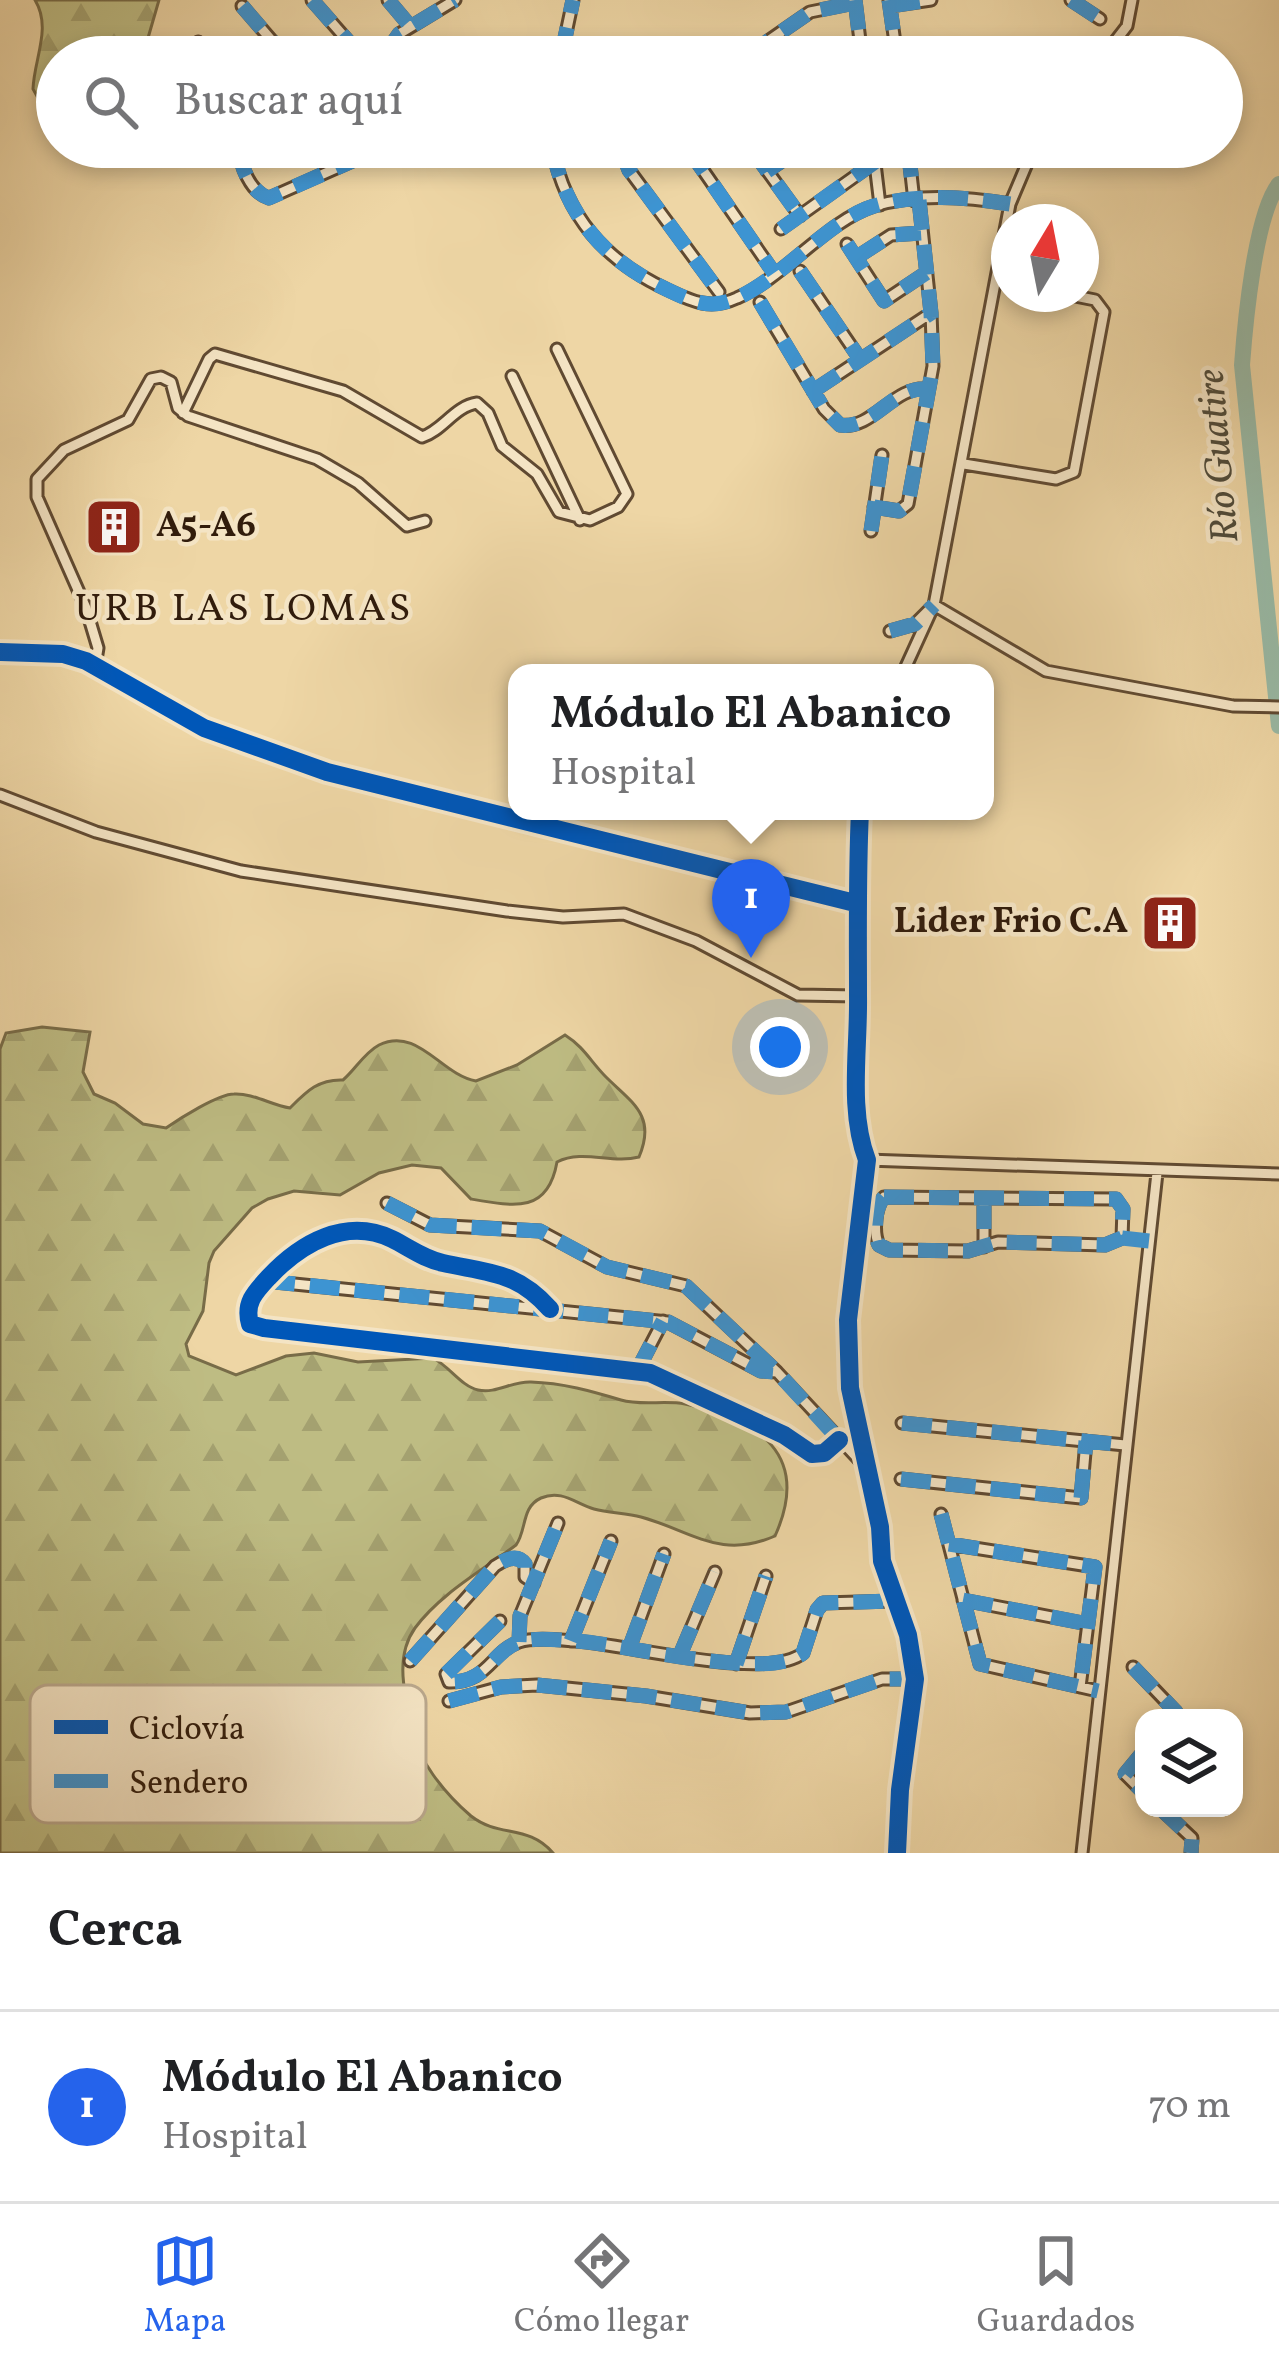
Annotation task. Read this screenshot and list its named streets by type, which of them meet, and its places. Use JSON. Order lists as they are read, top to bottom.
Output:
{
  "districts": ["URB LAS LOMAS"],
  "water": ["Río Guatire"],
  "places": {
    "building": ["A5-A6", "Lider Frio C.A"]
  },
  "legend": ["Ciclovía", "Sendero"],
  "north": "top",
  "page": {
    "search": "Buscar aquí",
    "popup": ["Módulo El Abanico", "Hospital"],
    "pins": "1",
    "heading": "Cerca",
    "list": [
      {
        "mark": "1",
        "name": "Módulo El Abanico",
        "note": "Hospital",
        "value": "70 m"
      }
    ],
    "nav": ["Mapa", "Cómo llegar", "Guardados"]
  }
}
